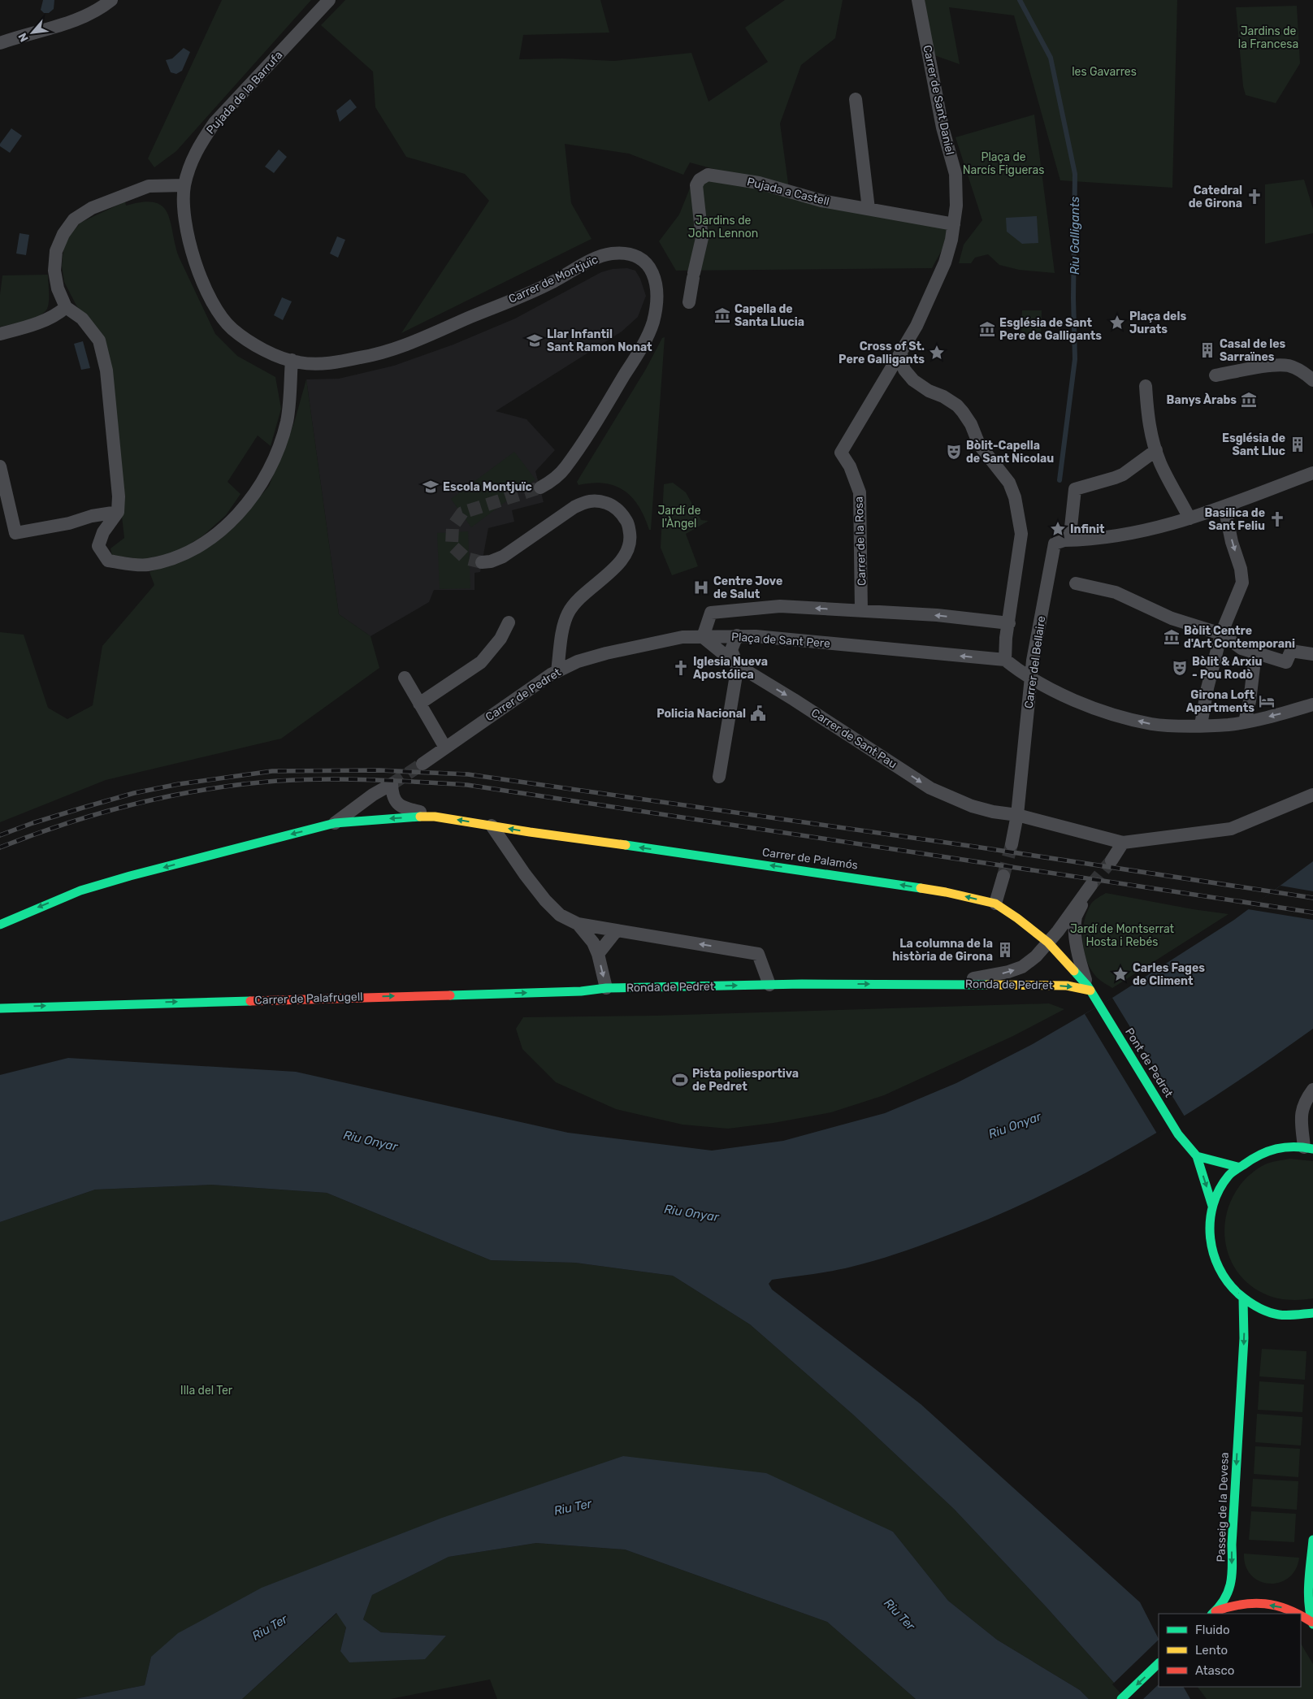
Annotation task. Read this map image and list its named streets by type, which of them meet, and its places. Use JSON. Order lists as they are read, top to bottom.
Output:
{
  "streets": {
    "street": [
      "Pujada de la Barrufa",
      "Carrer de Sant Daniel",
      "Pujada a Castell",
      "Carrer de Montjuïc",
      "Carrer de la Rosa",
      "Plaça de Sant Pere",
      "Carrer del Bellaire",
      "Carrer de Pedret",
      "Carrer de Sant Pau",
      "Carrer de Palamós",
      "Ronda de Pedret",
      "Carrer de Palafrugell",
      "Pont de Pedret",
      "Passeig de la Devesa"
    ]
  },
  "crossings": [
    ["Pujada de la Barrufa", "Carrer de Montjuïc"],
    ["Carrer de Sant Daniel", "Pujada a Castell"],
    ["Carrer de Sant Daniel", "Carrer de la Rosa"],
    ["Plaça de Sant Pere", "Carrer de Pedret"],
    ["Plaça de Sant Pere", "Carrer de Sant Pau"],
    ["Carrer del Bellaire", "Carrer de Sant Pau"],
    ["Carrer de Pedret", "Carrer de Sant Pau"],
    ["Carrer de Palamós", "Ronda de Pedret"],
    ["Carrer de Palamós", "Pont de Pedret"],
    ["Ronda de Pedret", "Carrer de Palafrugell"],
    ["Ronda de Pedret", "Pont de Pedret"]
  ],
  "one_way": [
    "Carrer de Sant Pau",
    "Carrer de Palamós",
    "Ronda de Pedret",
    "Carrer de Palafrugell"
  ],
  "water": ["Riu Galligants", "Riu Onyar", "Riu Ter"],
  "parks": [
    "Jardins de la Francesa",
    "les Gavarres",
    "Plaça de Narcís Figueras",
    "Jardins de John Lennon",
    "Jardí de l'Àngel",
    "Jardí de Montserrat Hosta i Rebés",
    "Illa del Ter"
  ],
  "places": {
    "church": ["Catedral de Girona", "Basilica de Sant Feliu", "Iglesia Nueva Apostólica"],
    "museum": [
      "Capella de Santa Llucia",
      "Església de Sant Pere de Galligants",
      "Banys Àrabs",
      "Bòlit Centre d'Art Contemporani"
    ],
    "place": [
      "Plaça dels Jurats",
      "Cross of St. Pere Galligants",
      "Infinit",
      "Carles Fages de Climent"
    ],
    "school or university": ["Llar Infantil Sant Ramon Nonat", "Escola Montjuïc"],
    "building": ["Casal de les Sarraïnes", "Església de Sant Lluc", "La columna de la història de Girona"],
    "theatre": ["Bòlit-Capella de Sant Nicolau", "Bòlit & Arxiu - Pou Rodò"],
    "hospital": ["Centre Jove de Salut"],
    "hotel": ["Girona Loft Apartments"],
    "public building": ["Policia Nacional"],
    "sports": ["Pista poliesportiva de Pedret"]
  },
  "legend": ["Fluido", "Lento", "Atasco"],
  "north": "bottom left"
}
